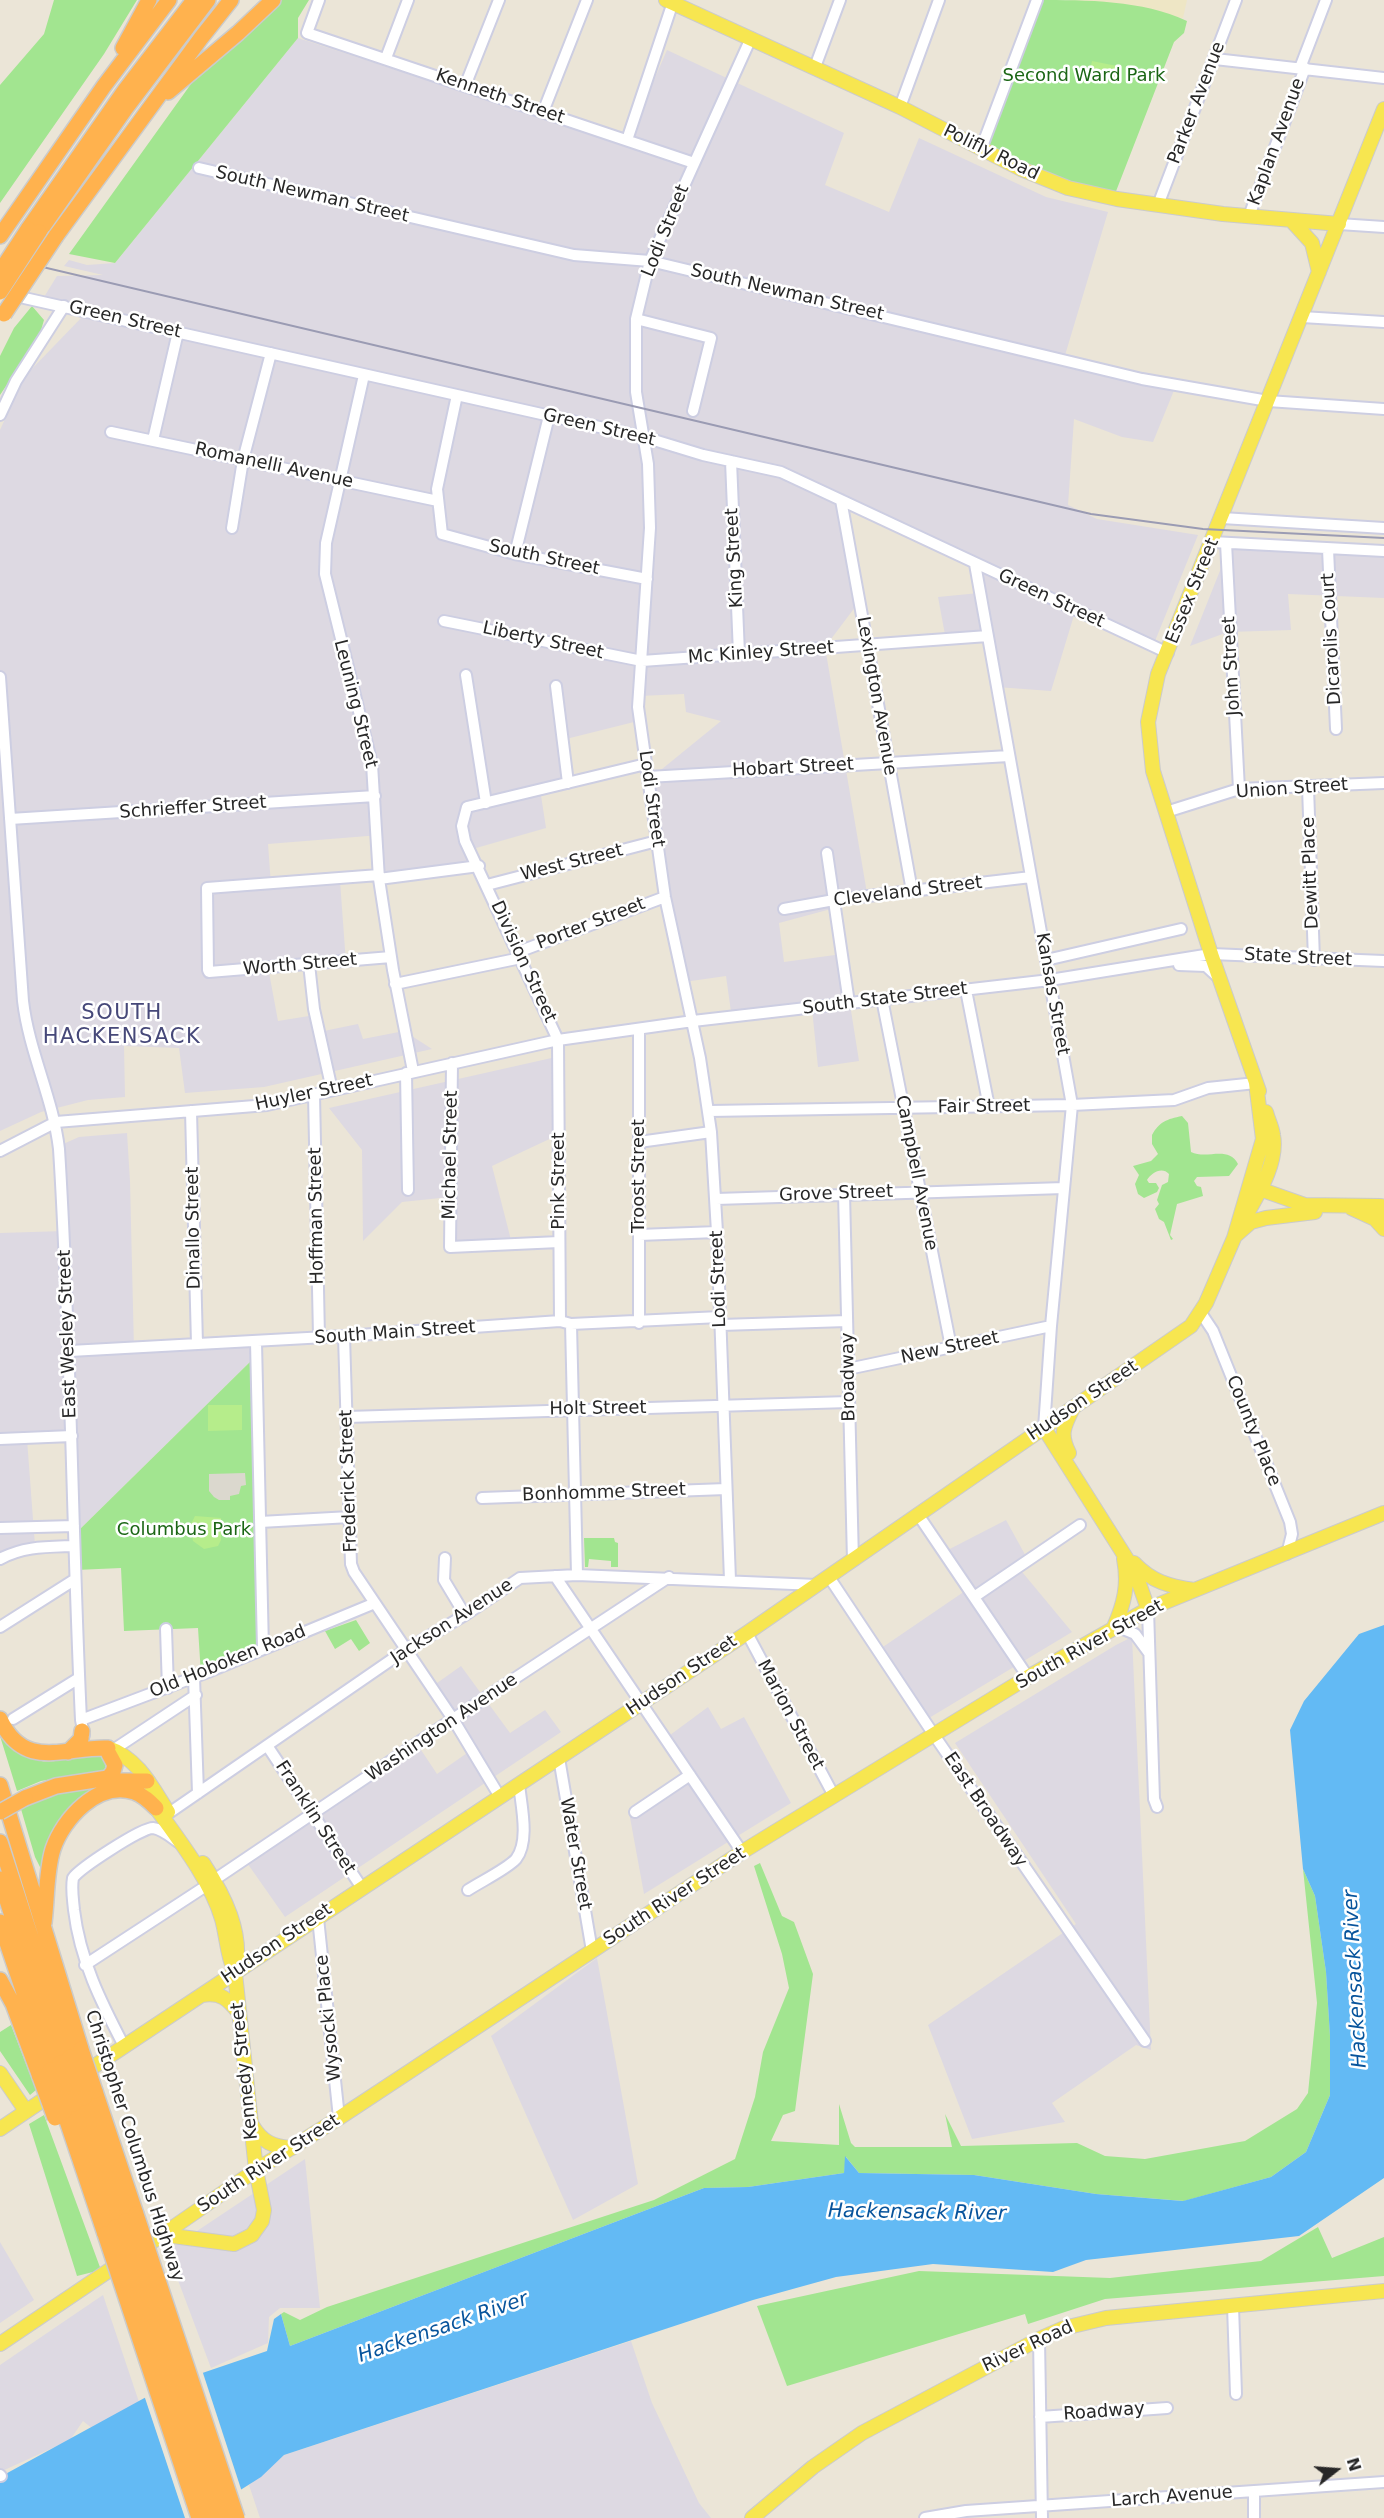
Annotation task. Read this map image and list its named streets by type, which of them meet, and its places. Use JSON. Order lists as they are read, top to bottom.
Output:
{
  "streets": {
    "highway": ["Christopher Columbus Highway"],
    "main road": [
      "Polifly Road",
      "Essex Street",
      "Hudson Street",
      "South River Street",
      "Kennedy Street",
      "River Road"
    ],
    "street": [
      "Kenneth Street",
      "Parker Avenue",
      "Kaplan Avenue",
      "South Newman Street",
      "Lodi Street",
      "Green Street",
      "Romanelli Avenue",
      "South Street",
      "King Street",
      "Dicarolis Court",
      "Liberty Street",
      "Mc Kinley Street",
      "John Street",
      "Lexington Avenue",
      "Leuning Street",
      "Hobart Street",
      "Union Street",
      "Schrieffer Street",
      "West Street",
      "Dewitt Place",
      "Cleveland Street",
      "Porter Street",
      "State Street",
      "Division Street",
      "Worth Street",
      "Kansas Street",
      "South State Street",
      "Huyler Street",
      "Fair Street",
      "Michael Street",
      "Campbell Avenue",
      "Troost Street",
      "Pink Street",
      "Grove Street",
      "Hoffman Street",
      "Dinallo Street",
      "South Main Street",
      "East Wesley Street",
      "New Street",
      "Broadway",
      "Holt Street",
      "County Place",
      "Frederick Street",
      "Bonhomme Street",
      "Jackson Avenue",
      "Old Hoboken Road",
      "Marion Street",
      "Washington Avenue",
      "East Broadway",
      "Franklin Street",
      "Water Street",
      "Wysocki Place",
      "Roadway",
      "Larch Avenue"
    ]
  },
  "crossings": [
    ["Kenneth Street", "Lodi Street"],
    ["Parker Avenue", "Polifly Road"],
    ["Kaplan Avenue", "Polifly Road"],
    ["Polifly Road", "Lodi Street"],
    ["Polifly Road", "Essex Street"],
    ["South Newman Street", "Lodi Street"],
    ["South Newman Street", "Essex Street"],
    ["Lodi Street", "Green Street"],
    ["Lodi Street", "South Street"],
    ["Lodi Street", "Liberty Street"],
    ["Lodi Street", "Mc Kinley Street"],
    ["Lodi Street", "Hobart Street"],
    ["Lodi Street", "West Street"],
    ["Lodi Street", "Porter Street"],
    ["Lodi Street", "South State Street"],
    ["Lodi Street", "Fair Street"],
    ["Lodi Street", "Grove Street"],
    ["Lodi Street", "South Main Street"],
    ["Lodi Street", "Holt Street"],
    ["Lodi Street", "Bonhomme Street"],
    ["Lodi Street", "Jackson Avenue"],
    ["Green Street", "King Street"],
    ["Green Street", "Essex Street"],
    ["Green Street", "Lexington Avenue"],
    ["Green Street", "Leuning Street"],
    ["Green Street", "Kansas Street"],
    ["Romanelli Avenue", "South Street"],
    ["Romanelli Avenue", "Leuning Street"],
    ["King Street", "Mc Kinley Street"],
    ["Essex Street", "John Street"],
    ["Essex Street", "Union Street"],
    ["Essex Street", "State Street"],
    ["Essex Street", "South State Street"],
    ["Essex Street", "Fair Street"],
    ["Essex Street", "Hudson Street"],
    ["Liberty Street", "Mc Kinley Street"],
    ["Mc Kinley Street", "Lexington Avenue"],
    ["Mc Kinley Street", "Kansas Street"],
    ["John Street", "Union Street"],
    ["Lexington Avenue", "Hobart Street"],
    ["Lexington Avenue", "Cleveland Street"],
    ["Leuning Street", "Schrieffer Street"],
    ["Leuning Street", "Worth Street"],
    ["Leuning Street", "Huyler Street"],
    ["Hobart Street", "Kansas Street"],
    ["Union Street", "Dewitt Place"],
    ["Schrieffer Street", "East Wesley Street"],
    ["West Street", "Division Street"],
    ["Dewitt Place", "State Street"],
    ["Cleveland Street", "Kansas Street"],
    ["Porter Street", "Division Street"],
    ["State Street", "South State Street"],
    ["Division Street", "South State Street"],
    ["Division Street", "Huyler Street"],
    ["Division Street", "Pink Street"],
    ["Kansas Street", "South State Street"],
    ["Kansas Street", "Fair Street"],
    ["Kansas Street", "Grove Street"],
    ["Kansas Street", "New Street"],
    ["Kansas Street", "Hudson Street"],
    ["South State Street", "Huyler Street"],
    ["South State Street", "Campbell Avenue"],
    ["South State Street", "Troost Street"],
    ["South State Street", "Pink Street"],
    ["Huyler Street", "Michael Street"],
    ["Huyler Street", "Pink Street"],
    ["Huyler Street", "Hoffman Street"],
    ["Huyler Street", "Dinallo Street"],
    ["Huyler Street", "East Wesley Street"],
    ["Fair Street", "Campbell Avenue"],
    ["Michael Street", "Pink Street"],
    ["Campbell Avenue", "Grove Street"],
    ["Campbell Avenue", "New Street"],
    ["Troost Street", "South Main Street"],
    ["Pink Street", "South Main Street"],
    ["Pink Street", "Holt Street"],
    ["Pink Street", "Bonhomme Street"],
    ["Pink Street", "Jackson Avenue"],
    ["Grove Street", "Broadway"],
    ["Hoffman Street", "South Main Street"],
    ["Dinallo Street", "South Main Street"],
    ["South Main Street", "East Wesley Street"],
    ["South Main Street", "Broadway"],
    ["South Main Street", "Frederick Street"],
    ["East Wesley Street", "Old Hoboken Road"],
    ["New Street", "Broadway"],
    ["Broadway", "Hudson Street"],
    ["Broadway", "Holt Street"],
    ["Hudson Street", "County Place"],
    ["Hudson Street", "Frederick Street"],
    ["Hudson Street", "Jackson Avenue"],
    ["Hudson Street", "Marion Street"],
    ["Hudson Street", "East Broadway"],
    ["Hudson Street", "Franklin Street"],
    ["Hudson Street", "Water Street"],
    ["Hudson Street", "Wysocki Place"],
    ["Hudson Street", "Kennedy Street"],
    ["Holt Street", "Frederick Street"],
    ["County Place", "South River Street"],
    ["Frederick Street", "Jackson Avenue"],
    ["Frederick Street", "Old Hoboken Road"],
    ["Frederick Street", "Washington Avenue"],
    ["Jackson Avenue", "Washington Avenue"],
    ["Jackson Avenue", "East Broadway"],
    ["Jackson Avenue", "Franklin Street"],
    ["South River Street", "Marion Street"],
    ["South River Street", "East Broadway"],
    ["South River Street", "Water Street"],
    ["South River Street", "Wysocki Place"],
    ["South River Street", "Kennedy Street"],
    ["Washington Avenue", "Franklin Street"]
  ],
  "districts": ["SOUTH HACKENSACK"],
  "water": ["Hackensack River"],
  "parks": ["Second Ward Park", "Columbus Park"],
  "north": "right"
}
